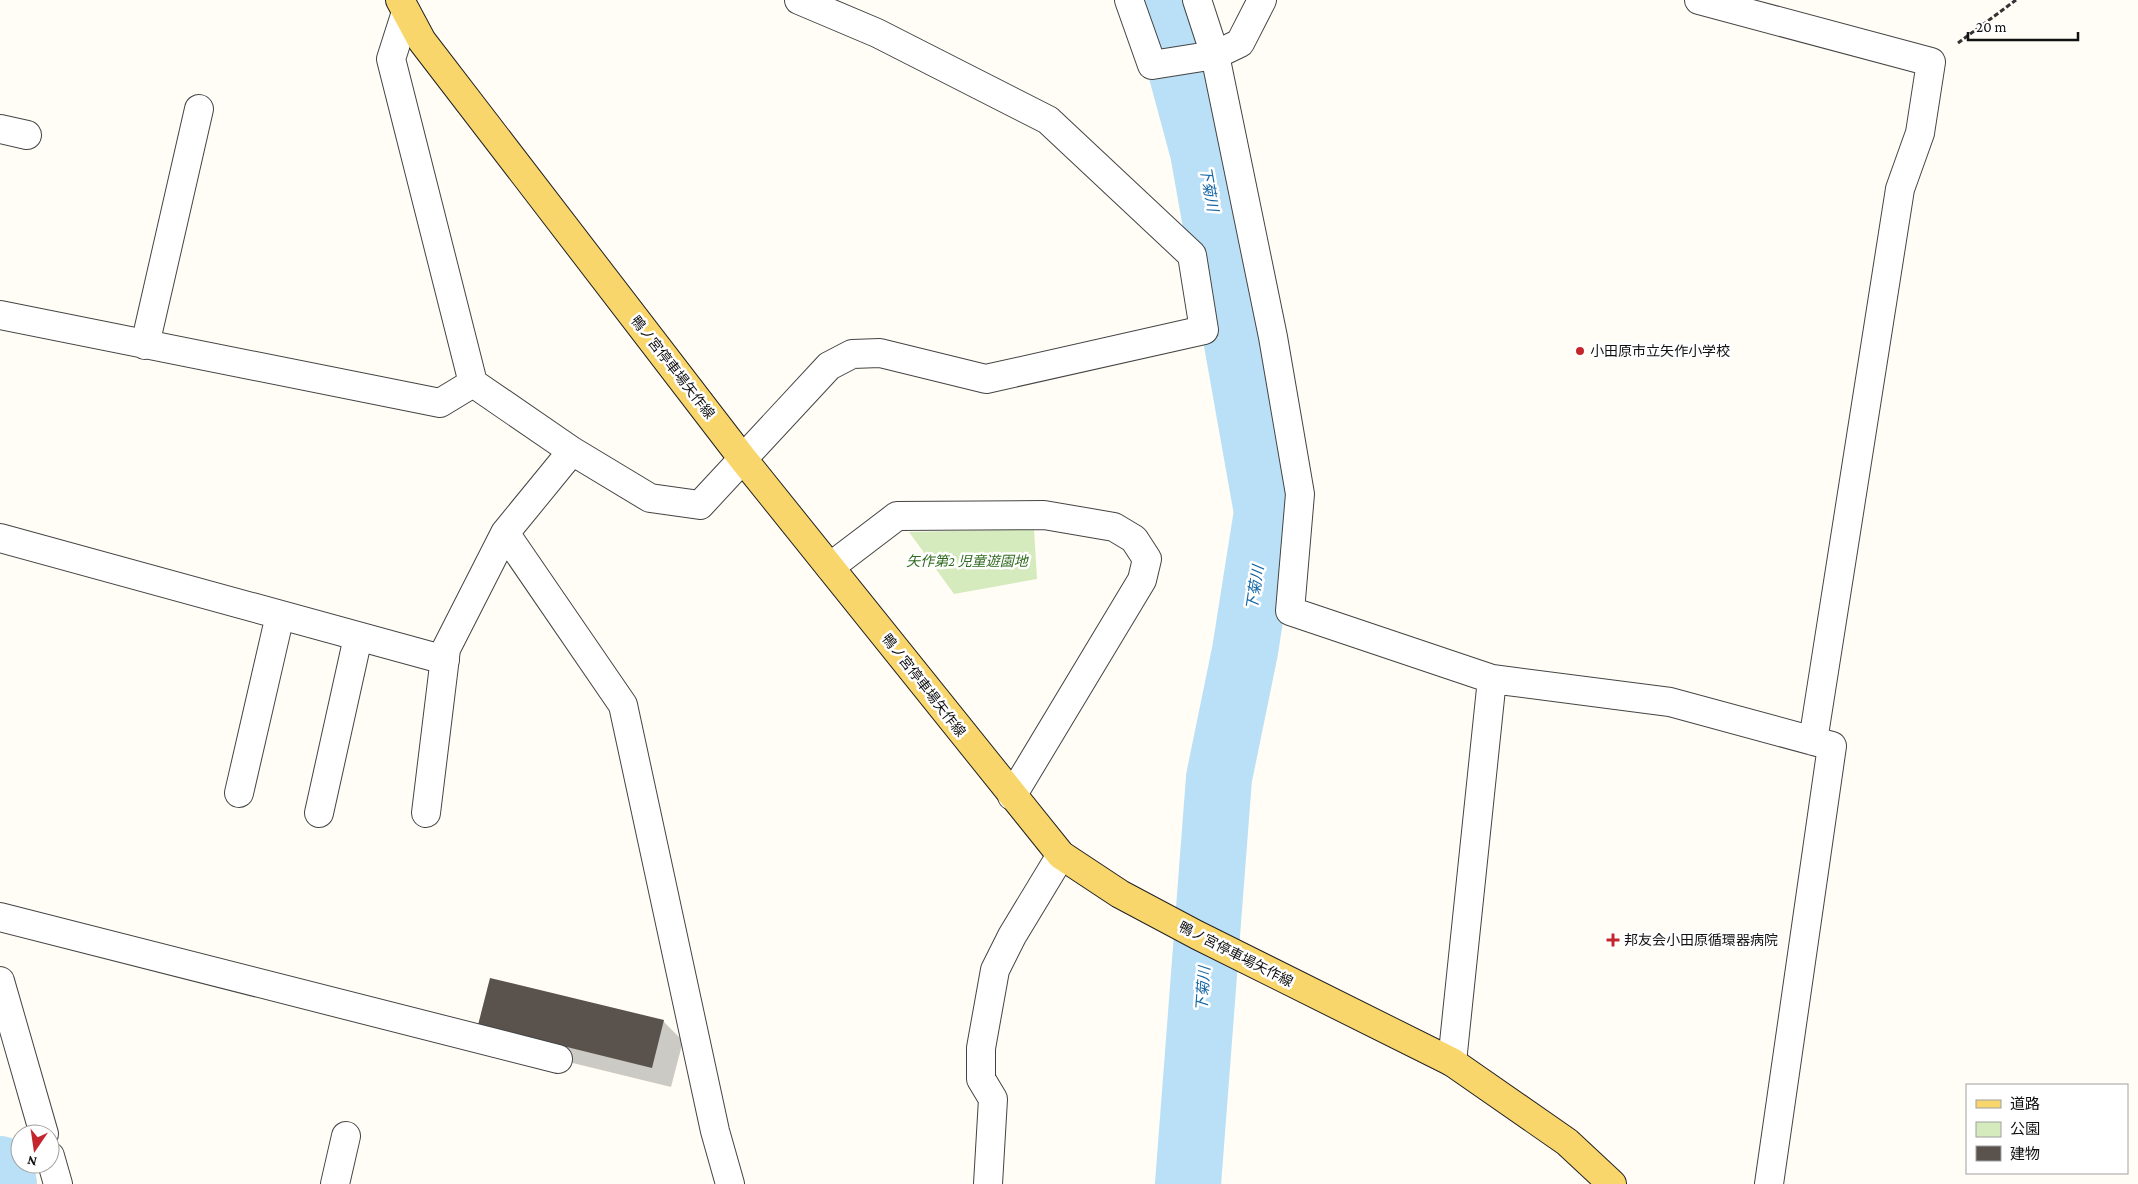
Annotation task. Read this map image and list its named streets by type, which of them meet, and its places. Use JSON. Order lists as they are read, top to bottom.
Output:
{
  "streets": {
    "main road": ["鴨ノ宮停車場矢作線"]
  },
  "water": ["下菊川"],
  "parks": ["矢作第2 児童遊園地"],
  "places": {
    "other": ["小田原市立矢作小学校"],
    "health": ["邦友会小田原循環器病院"]
  },
  "legend": ["道路", "公園", "建物"],
  "scale_bar": "20 m",
  "north": "bottom"
}
